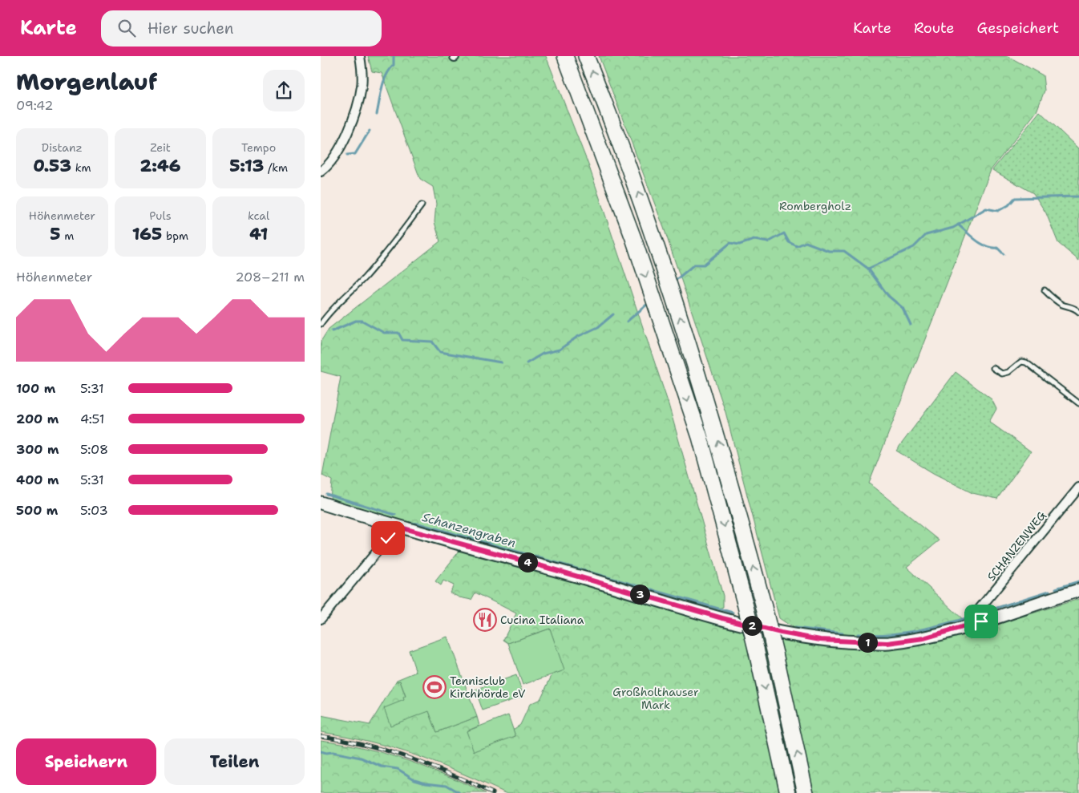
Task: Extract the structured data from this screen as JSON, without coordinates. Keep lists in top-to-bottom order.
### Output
{
  "streets": {
    "street": ["SCHANZENWEG"]
  },
  "water": ["Schanzengraben"],
  "parks": ["Rombergholz", "Großholthauser Mark"],
  "places": {
    "restaurant": ["Cucina Italiana"],
    "sports": ["Tennisclub Kirchhörde eV"]
  },
  "page": {
    "header": "Karte",
    "search": "Hier suchen",
    "nav": ["Karte", "Route", "Gespeichert"],
    "heading": ["Morgenlauf", "09:42"],
    "stats": [
      ["Distanz", "0.53 km"],
      ["Zeit", "2:46"],
      ["Tempo", "5:13 /km"],
      ["Höhenmeter", "5 m"],
      ["Puls", "165 bpm"],
      ["kcal", "41"]
    ],
    "chart": ["Höhenmeter", "208–211 m"],
    "list": [
      {
        "name": "100 m",
        "note": "5:31"
      },
      {
        "name": "200 m",
        "note": "4:51"
      },
      {
        "name": "300 m",
        "note": "5:08"
      },
      {
        "name": "400 m",
        "note": "5:31"
      },
      {
        "name": "500 m",
        "note": "5:03"
      }
    ],
    "pins": [
      "4",
      "3",
      "2",
      "1"
    ],
    "buttons": ["Speichern", "Teilen"]
  }
}
